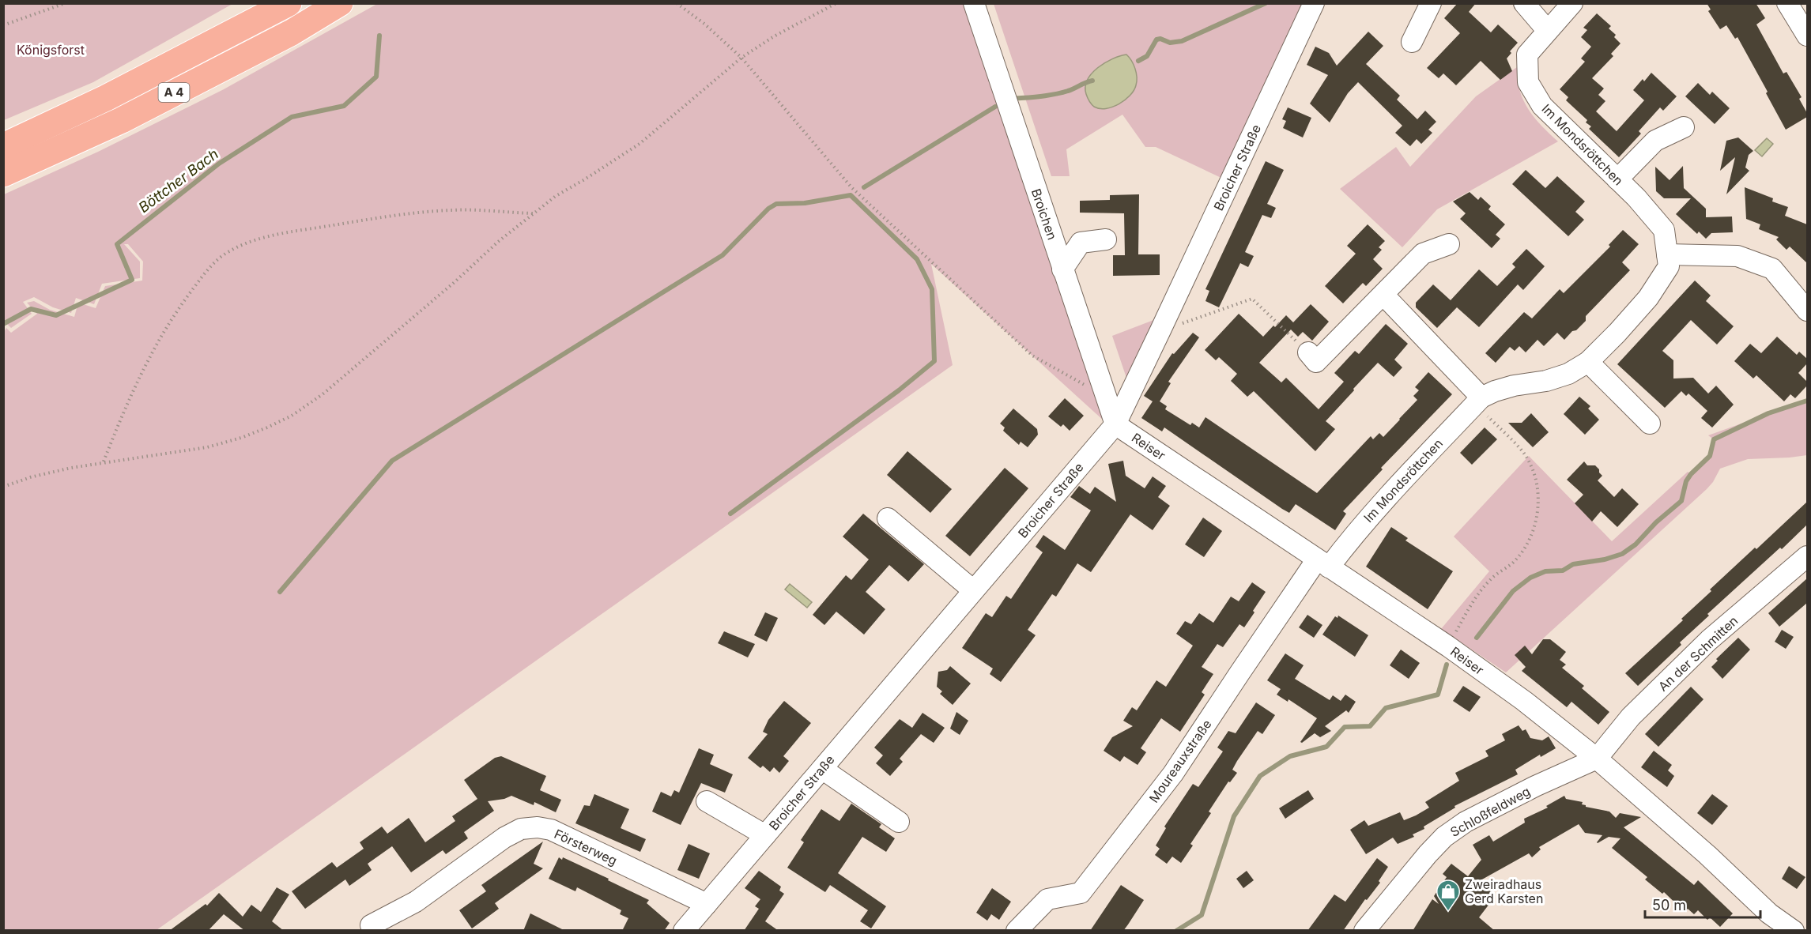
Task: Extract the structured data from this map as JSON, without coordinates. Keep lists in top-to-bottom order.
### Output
{
  "streets": {
    "highway": ["A 4"],
    "street": [
      "Im Mondsröttchen",
      "Broicher Straße",
      "Broichen",
      "Reiser",
      "An der Schmitten",
      "Moureauxstraße",
      "Schloßfeldweg",
      "Försterweg"
    ]
  },
  "crossings": [
    ["Im Mondsröttchen", "Reiser"],
    ["Im Mondsröttchen", "Moureauxstraße"],
    ["Broicher Straße", "Broichen"],
    ["Broicher Straße", "Reiser"],
    ["Broicher Straße", "Försterweg"],
    ["Broichen", "Reiser"],
    ["Reiser", "An der Schmitten"],
    ["Reiser", "Moureauxstraße"],
    ["Reiser", "Schloßfeldweg"],
    ["An der Schmitten", "Schloßfeldweg"]
  ],
  "water": ["Böttcher Bach"],
  "parks": ["Königsforst"],
  "places": {
    "shop": ["Zweiradhaus Gerd Karsten"]
  },
  "scale_bar": "50 m"
}
